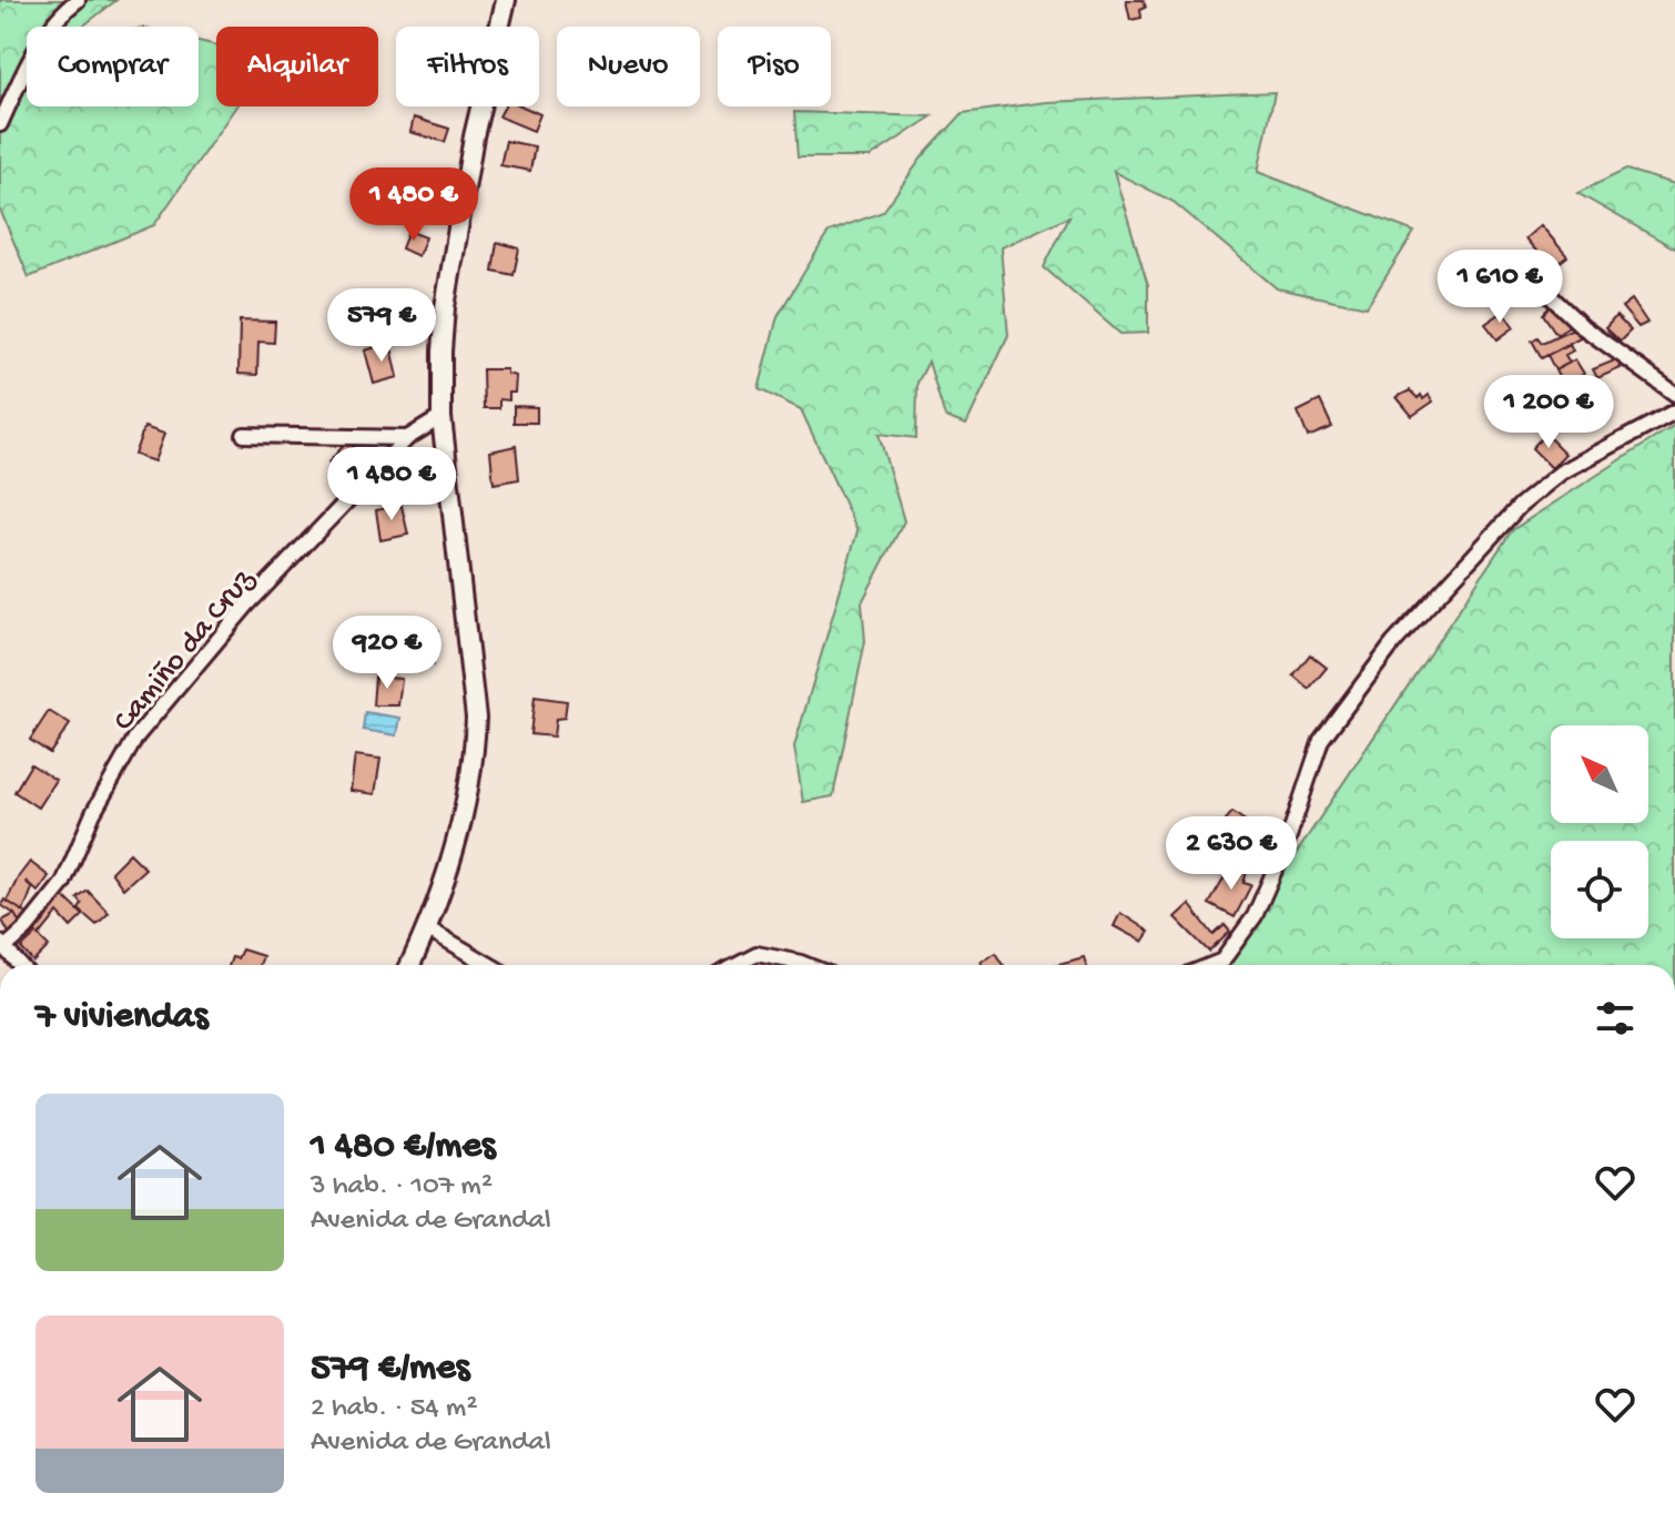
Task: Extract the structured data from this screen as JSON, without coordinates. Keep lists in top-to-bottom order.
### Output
{
  "streets": {
    "street": ["Camiño da Cruz"]
  },
  "north": "top left",
  "page": {
    "chip": [
      "Comprar",
      "Alquilar",
      "Filtros",
      "Nuevo",
      "Piso"
    ],
    "price": [
      "1 480 €",
      "1 610 €",
      "579 €",
      "1 200 €",
      "1 480 €",
      "920 €",
      "2 630 €"
    ],
    "heading": "7 viviendas",
    "list": [
      {
        "name": "1 480 €/mes",
        "note": "3 hab. · 107 m² · Avenida de Grandal"
      },
      {
        "name": "579 €/mes",
        "note": "2 hab. · 54 m² · Avenida de Grandal"
      }
    ]
  }
}
